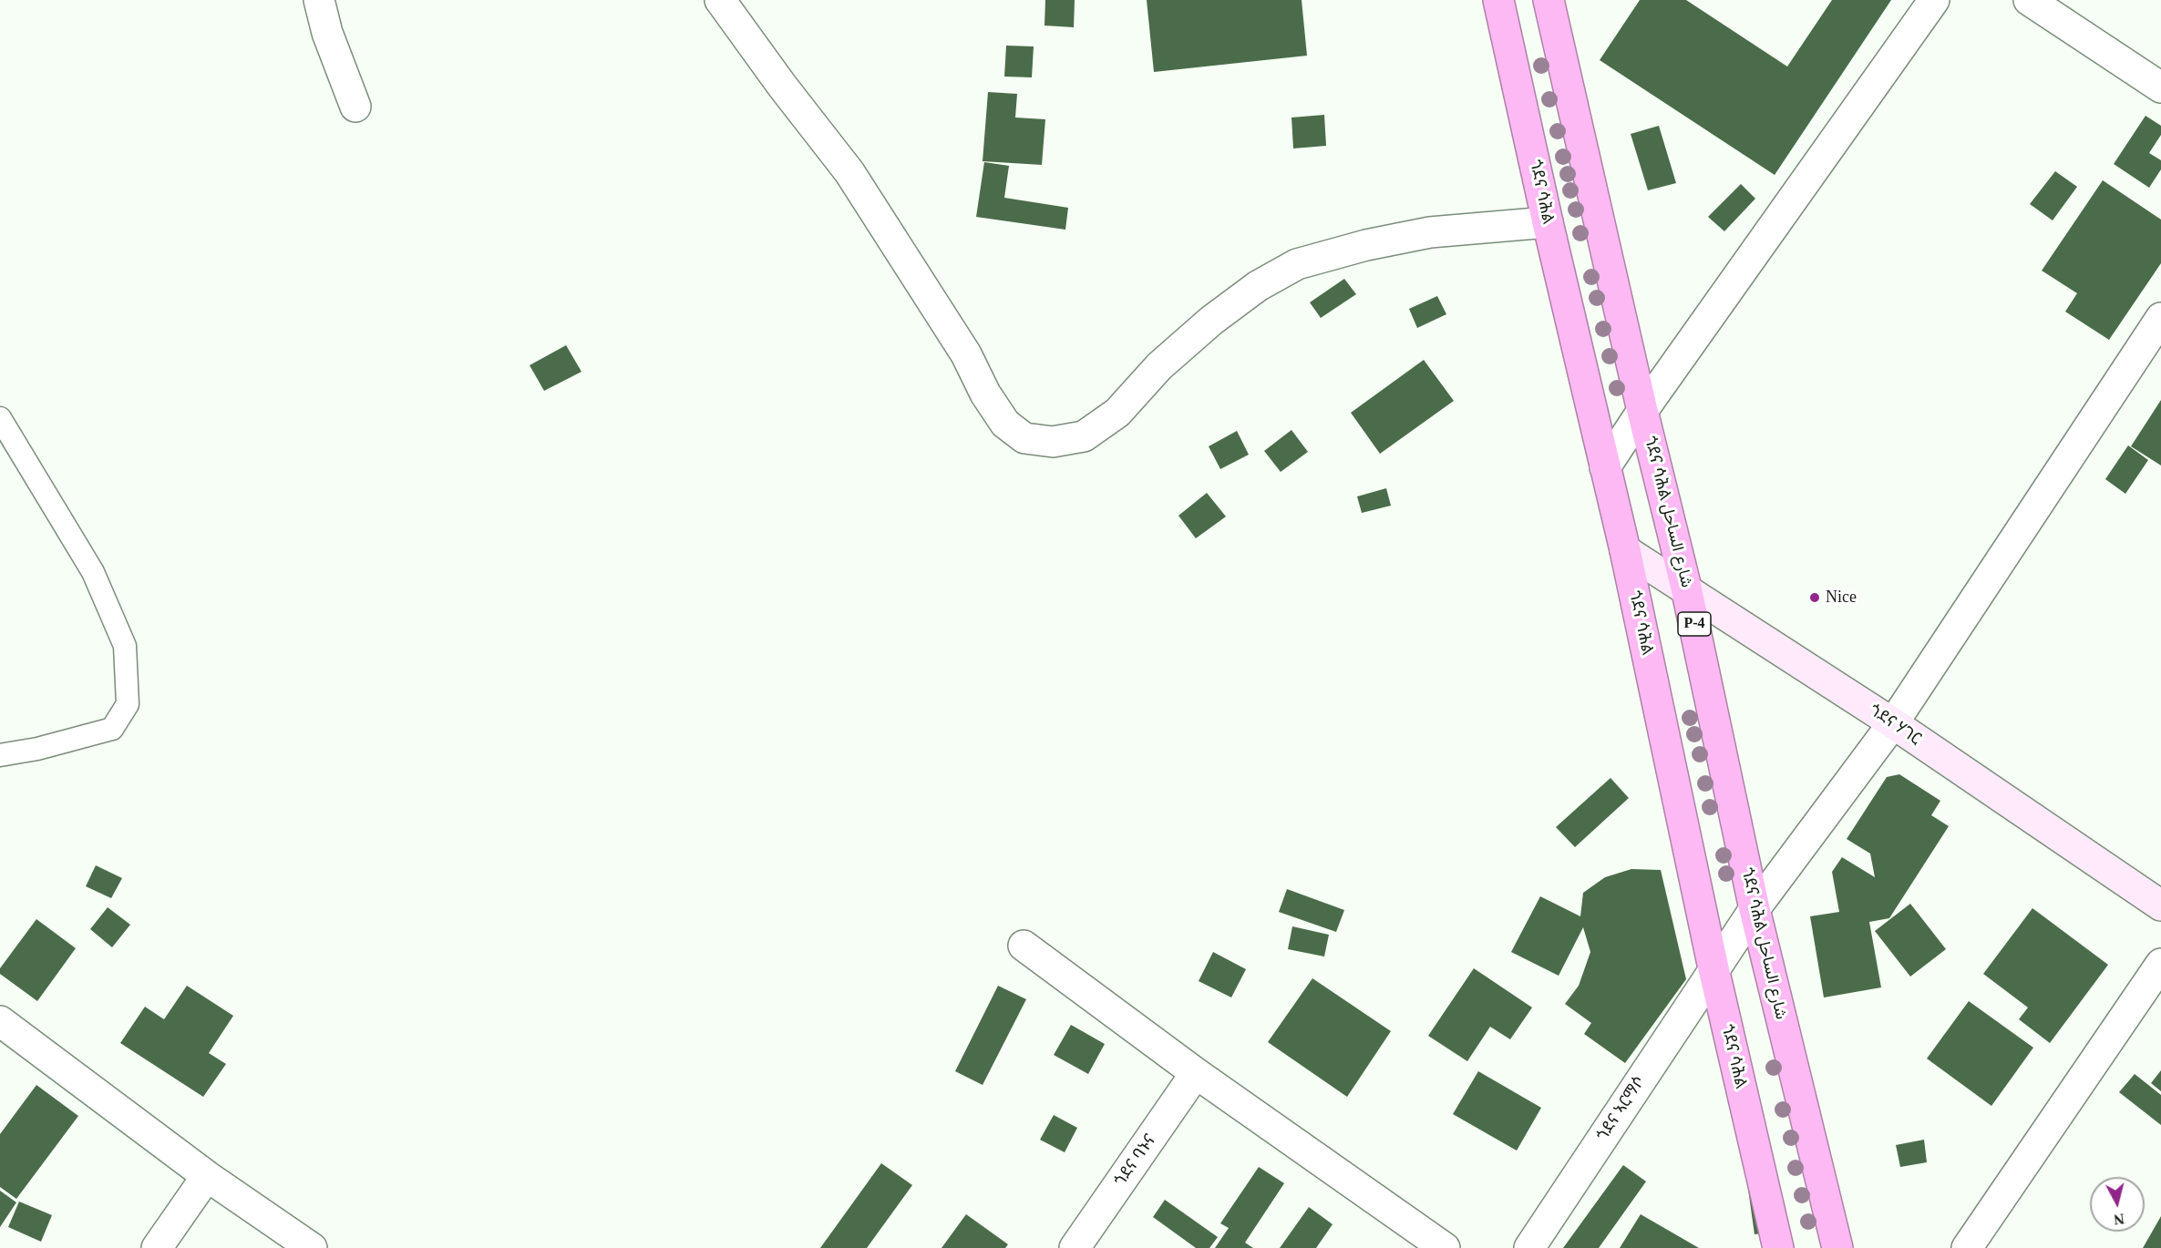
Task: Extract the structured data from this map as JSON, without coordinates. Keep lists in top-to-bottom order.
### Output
{
  "streets": {
    "highway": ["ጎደና ሳሕል", "ጎደና ሳሕል شارع الساحل", "P-4"],
    "street": ["ጎደና ሃገር", "ጎደና ኣርማሶ", "ጎደና ባኑና"]
  },
  "crossings": [
    ["ጎደና ሳሕል", "ጎደና ሃገር"],
    ["ጎደና ሳሕል", "ጎደና ኣርማሶ"],
    ["ጎደና ሳሕል شارع الساحل", "ጎደና ሃገር"],
    ["ጎደና ሳሕል شارع الساحل", "ጎደና ኣርማሶ"],
    ["ጎደና ሃገር", "ጎደና ኣርማሶ"]
  ],
  "places": ["Nice"],
  "north": "bottom"
}
